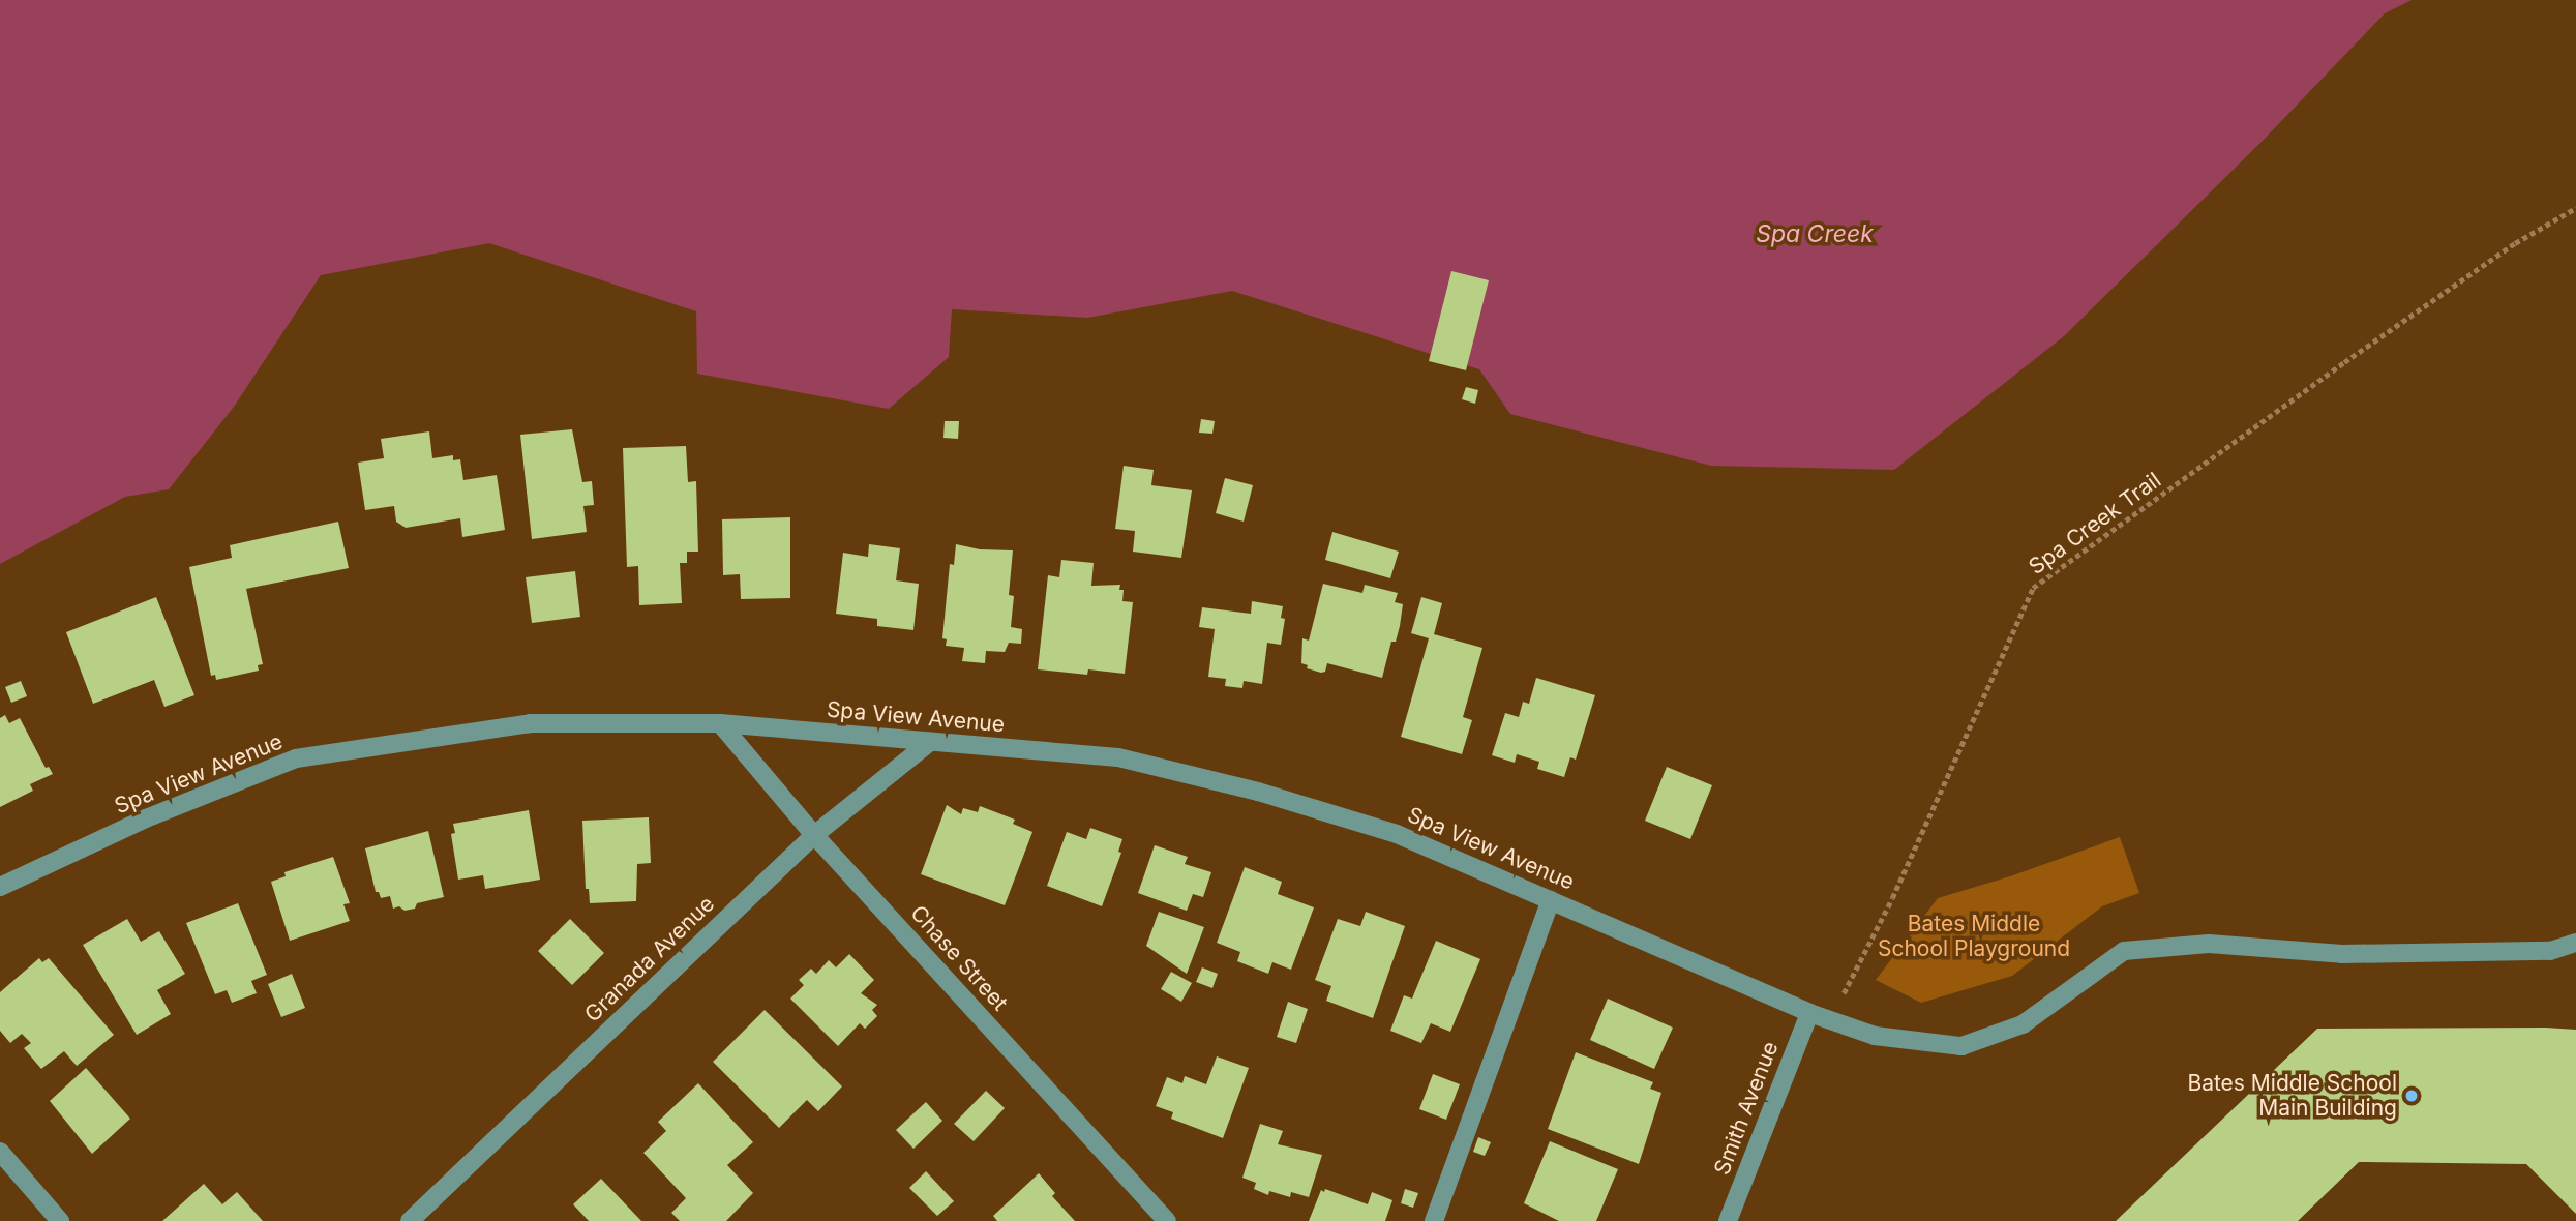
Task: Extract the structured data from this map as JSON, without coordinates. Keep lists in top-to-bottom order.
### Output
{
  "streets": {
    "street": [
      "Spa View Avenue",
      "Chase Street",
      "Granada Avenue",
      "Smith Avenue"
    ],
    "path": ["Spa Creek Trail"]
  },
  "crossings": [
    ["Spa Creek Trail", "Spa View Avenue"],
    ["Spa Creek Trail", "Smith Avenue"],
    ["Spa View Avenue", "Chase Street"],
    ["Spa View Avenue", "Granada Avenue"],
    ["Spa View Avenue", "Smith Avenue"],
    ["Chase Street", "Granada Avenue"]
  ],
  "water": ["Spa Creek"],
  "parks": ["Bates Middle School Playground"],
  "places": ["Bates Middle School Main Building"]
}
